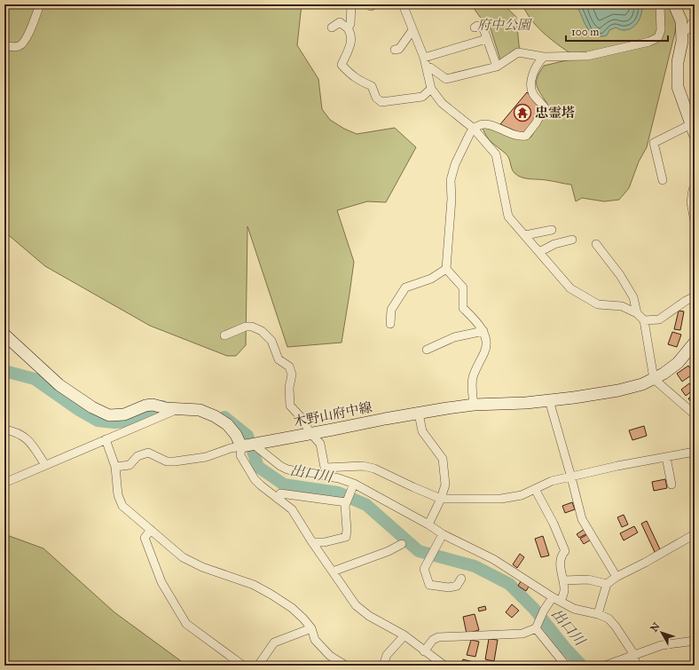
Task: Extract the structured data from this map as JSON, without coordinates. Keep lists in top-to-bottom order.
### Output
{
  "streets": {
    "main road": ["木野山府中線"]
  },
  "water": ["出口川"],
  "parks": ["府中公園"],
  "places": {
    "temple": ["忠霊塔"]
  },
  "scale_bar": "100 m",
  "north": "top left"
}
